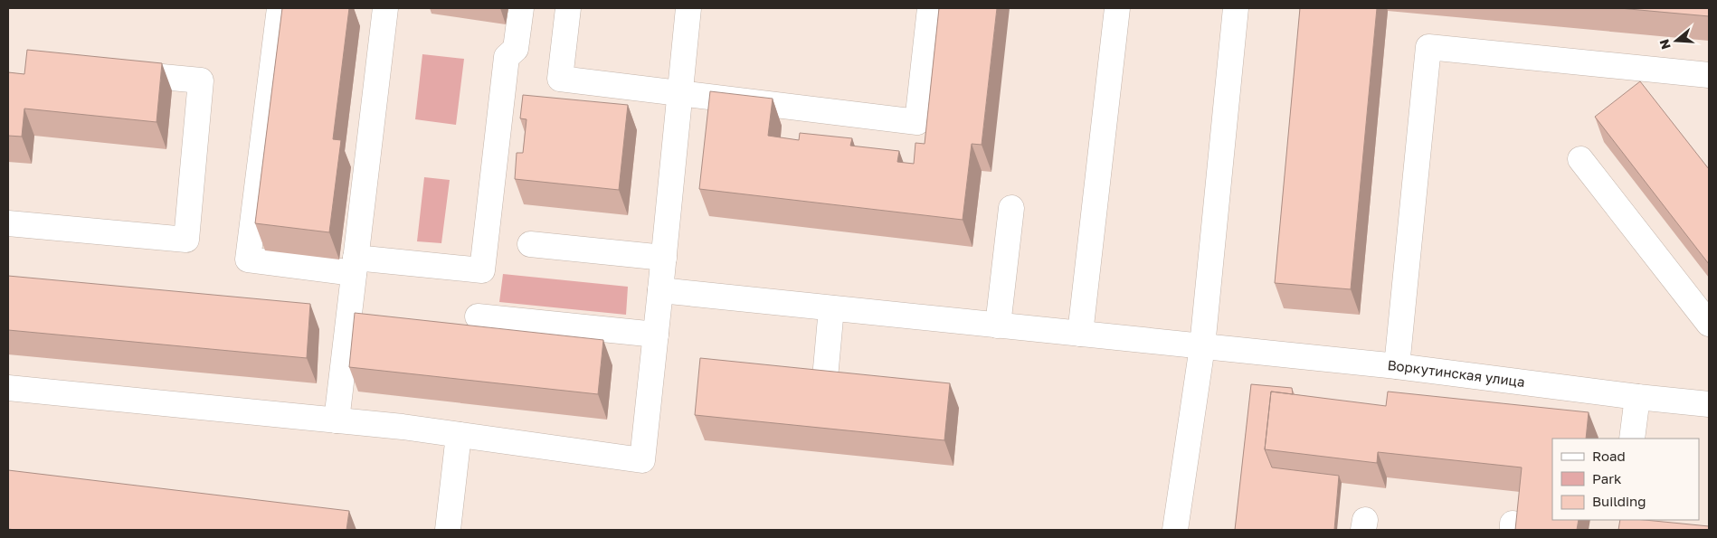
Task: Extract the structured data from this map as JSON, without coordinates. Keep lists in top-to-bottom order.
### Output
{
  "streets": {
    "street": ["Воркутинская улица"]
  },
  "legend": ["Road", "Park", "Building"],
  "north": "left"
}
